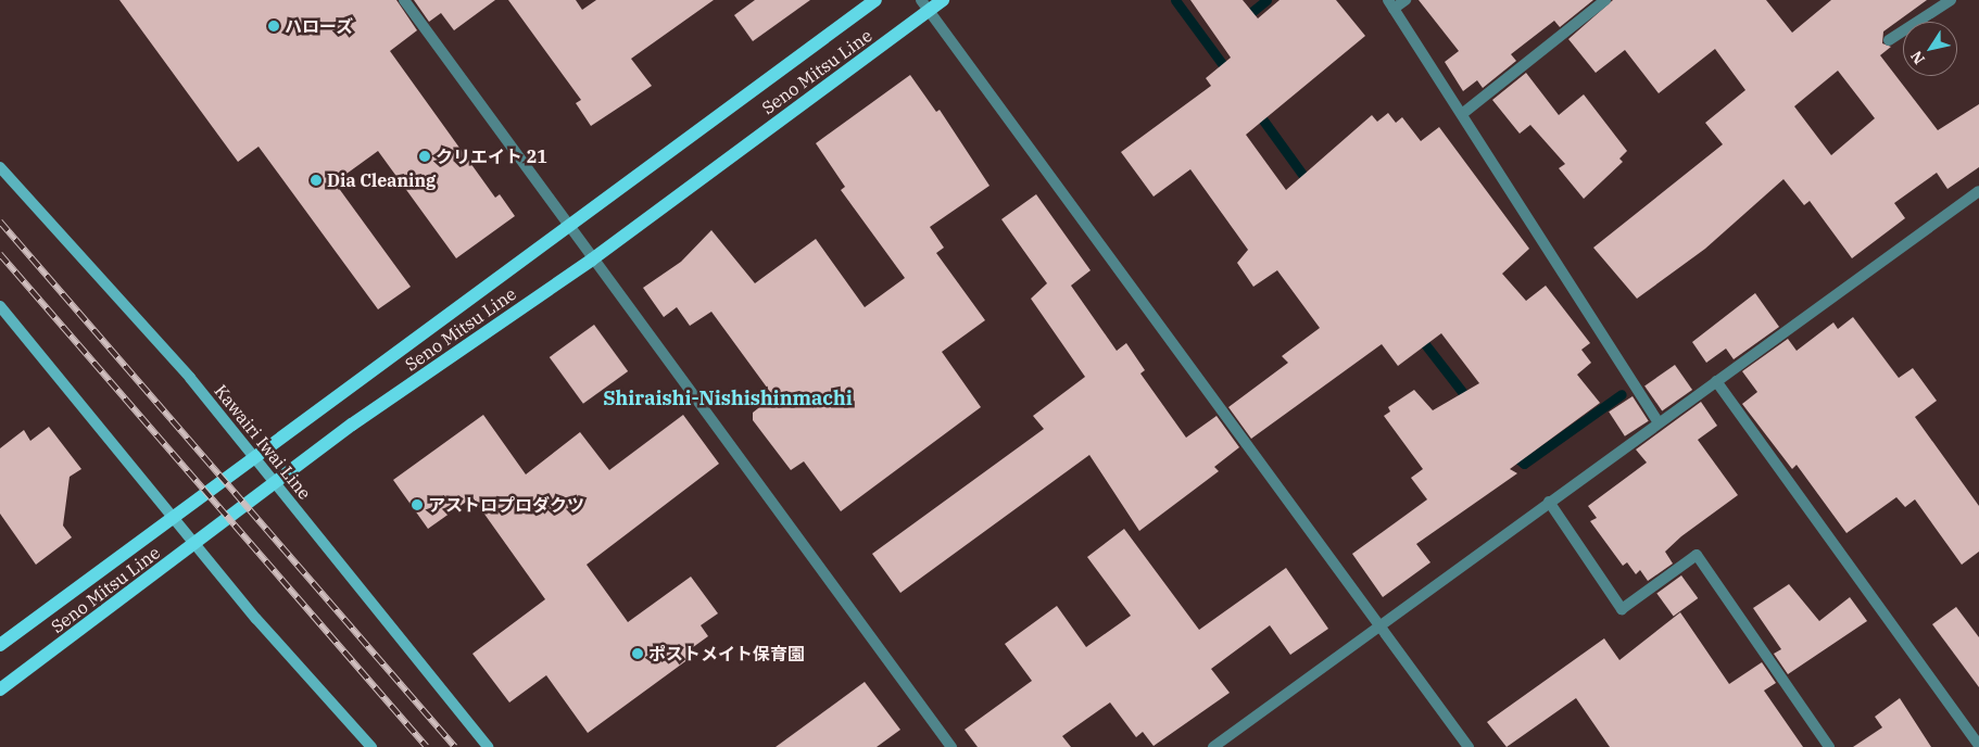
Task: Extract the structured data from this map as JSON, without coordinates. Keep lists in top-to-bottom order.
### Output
{
  "streets": {
    "main road": ["Seno Mitsu Line", "Kawairi Iwai Line"]
  },
  "crossings": [
    ["Seno Mitsu Line", "Kawairi Iwai Line"]
  ],
  "districts": ["Shiraishi-Nishishinmachi"],
  "places": [
    "ハローズ",
    "クリエイト 21",
    "Dia Cleaning",
    "アストロプロダクツ",
    "ポストメイト保育園"
  ],
  "north": "bottom left"
}
